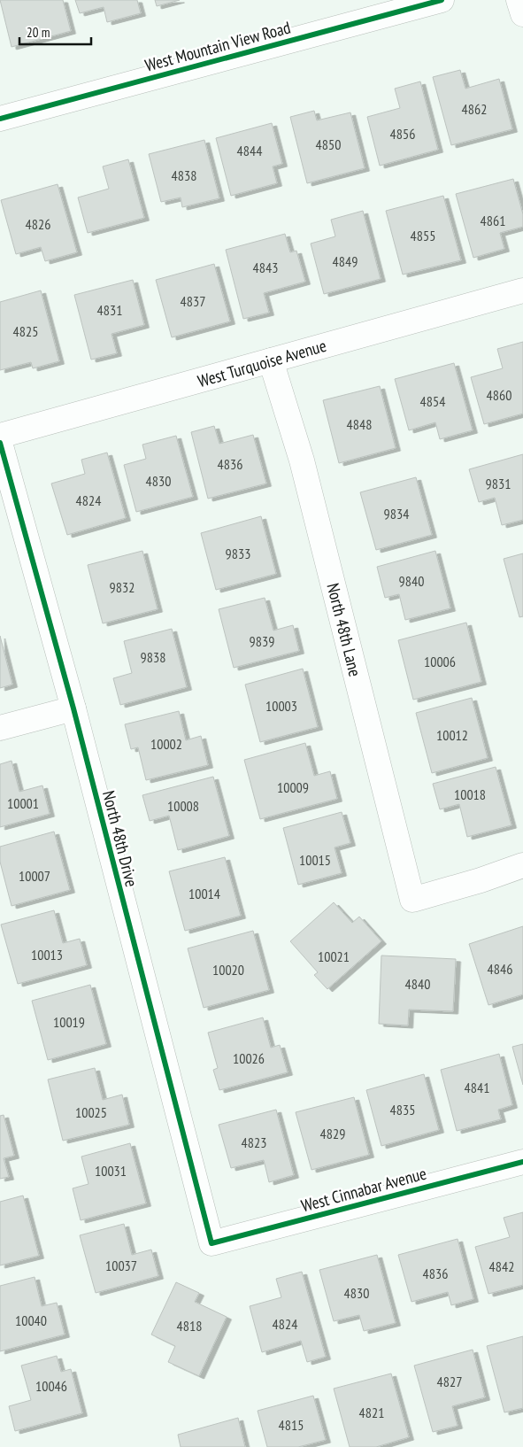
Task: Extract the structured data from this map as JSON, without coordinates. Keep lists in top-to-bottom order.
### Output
{
  "streets": {
    "street": [
      "West Mountain View Road",
      "West Turquoise Avenue",
      "North 48th Lane",
      "North 48th Drive",
      "West Cinnabar Avenue"
    ]
  },
  "crossings": [
    ["West Turquoise Avenue", "North 48th Lane"],
    ["North 48th Drive", "West Cinnabar Avenue"]
  ],
  "house_numbers": [
    "4862",
    "4856",
    "4850",
    "4844",
    "4838",
    "4861",
    "4826",
    "4855",
    "4849",
    "4843",
    "4837",
    "4831",
    "4825",
    "4860",
    "4854",
    "4848",
    "4836",
    "4830",
    "9831",
    "4824",
    "9834",
    "9833",
    "9840",
    "9832",
    "9839",
    "9838",
    "10006",
    "10003",
    "10012",
    "10002",
    "10009",
    "10018",
    "10001",
    "10008",
    "10015",
    "10007",
    "10014",
    "10013",
    "10021",
    "4846",
    "10020",
    "4840",
    "10019",
    "10026",
    "4841",
    "4835",
    "10025",
    "4829",
    "4823",
    "10031",
    "10037",
    "4842",
    "4836",
    "4830",
    "10040",
    "4824",
    "4818",
    "4827",
    "10046",
    "4821",
    "4815"
  ],
  "scale_bar": "20 m"
}
